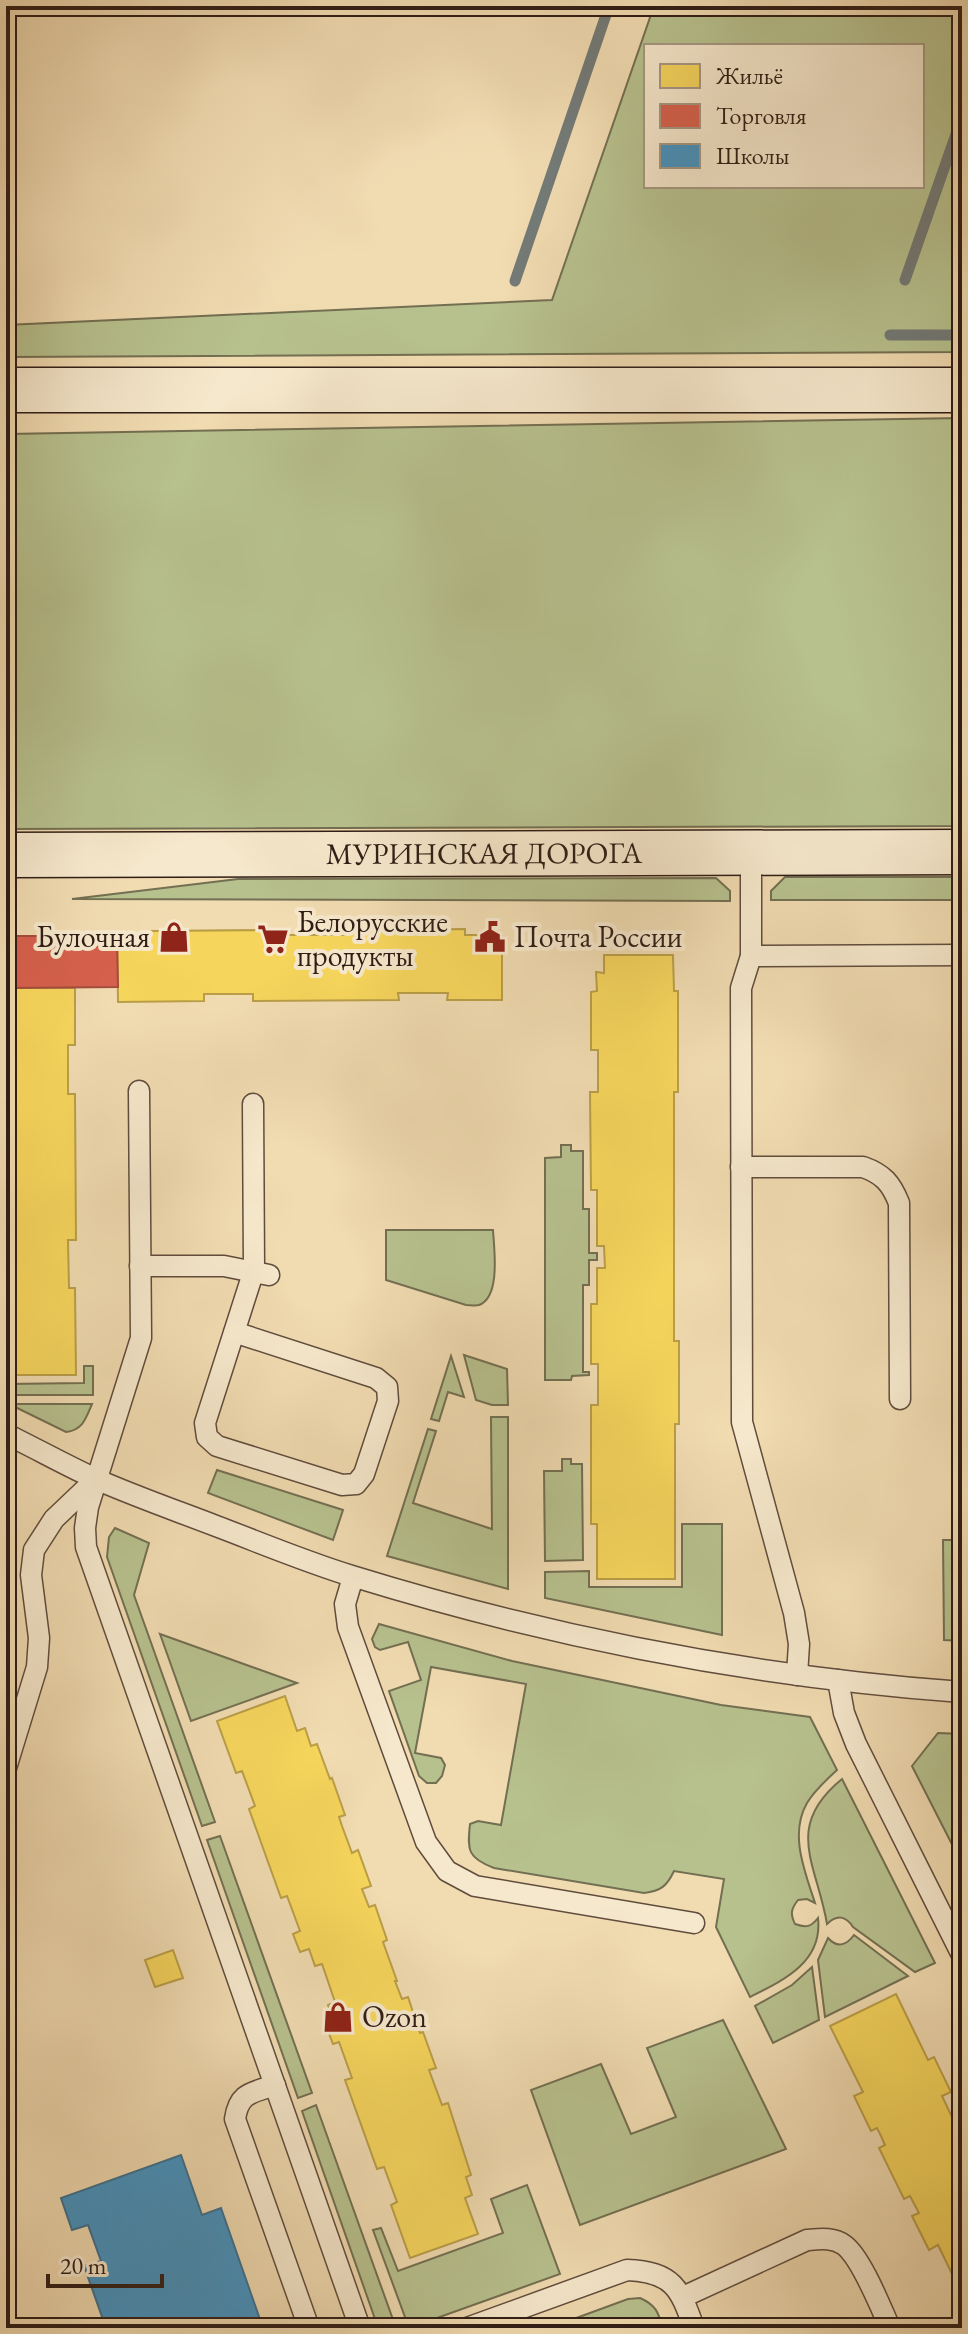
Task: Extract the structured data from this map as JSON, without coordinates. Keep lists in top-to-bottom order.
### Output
{
  "streets": {
    "street": ["МУРИНСКАЯ ДОРОГА"]
  },
  "places": {
    "shop": ["Булочная", "Ozon"],
    "public building": ["Почта России"],
    "supermarket": ["Белорусские продукты"]
  },
  "legend": ["Жильё", "Торговля", "Школы"],
  "scale_bar": "20 m"
}
